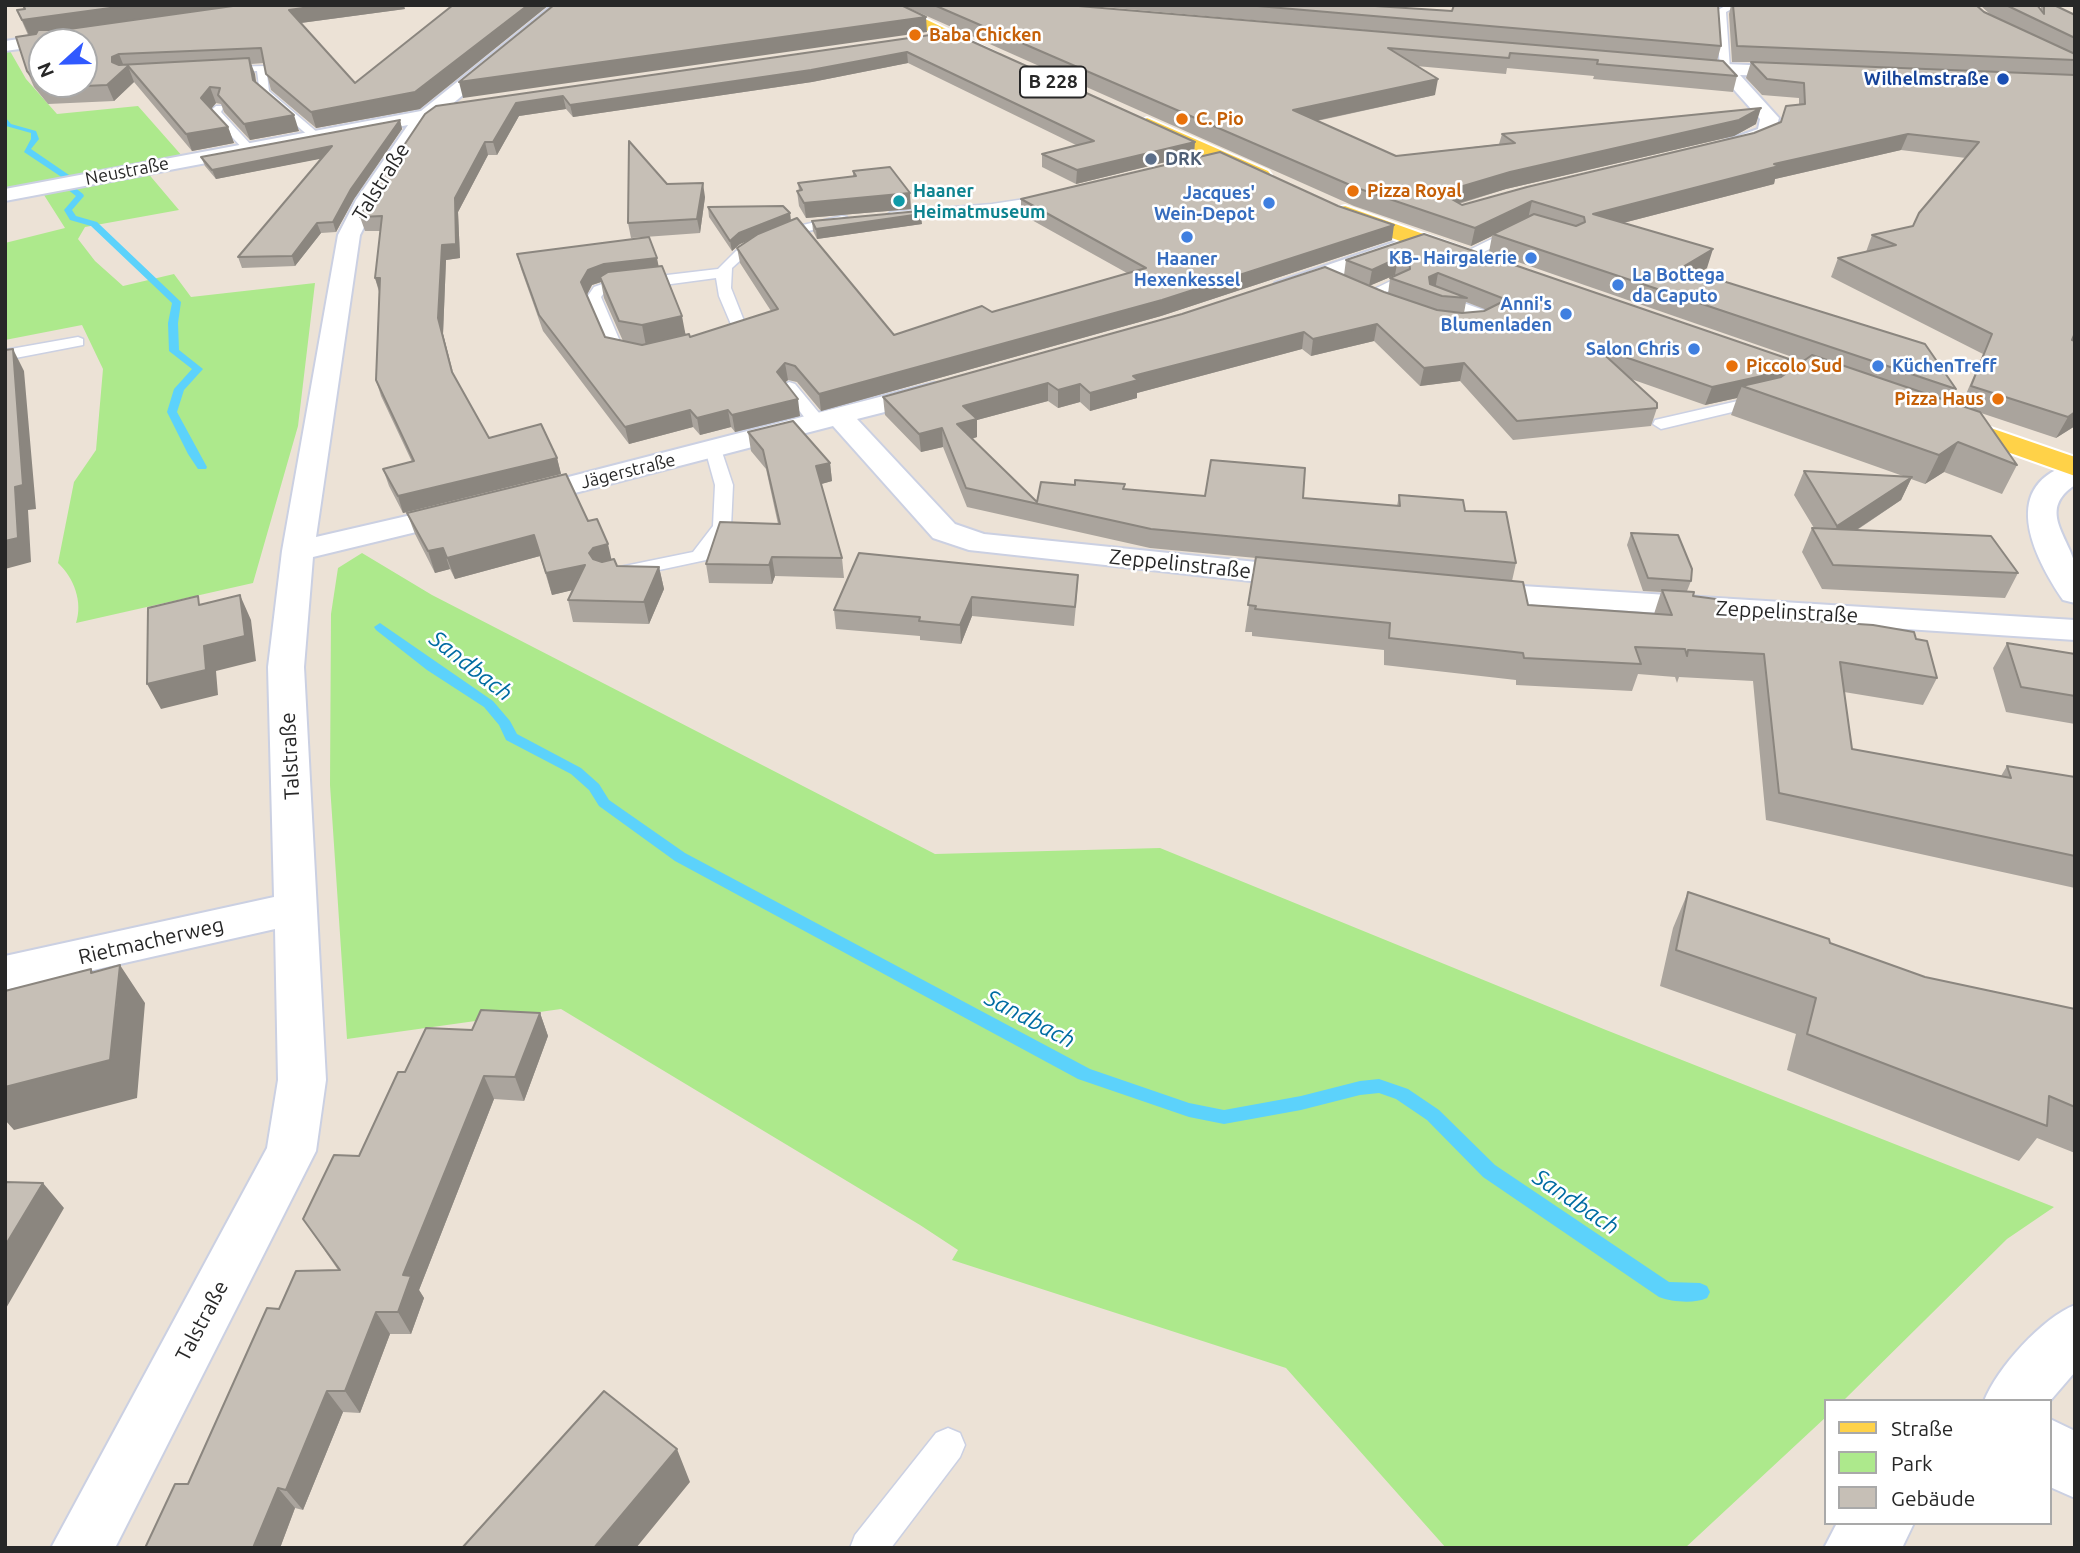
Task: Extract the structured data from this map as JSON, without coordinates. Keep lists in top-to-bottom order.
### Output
{
  "streets": {
    "main road": ["B 228"],
    "street": [
      "Neustraße",
      "Talstraße",
      "Jägerstraße",
      "Zeppelinstraße",
      "Rietmacherweg"
    ]
  },
  "crossings": [
    ["Neustraße", "Talstraße"],
    ["Talstraße", "Jägerstraße"],
    ["Talstraße", "Rietmacherweg"],
    ["Jägerstraße", "Zeppelinstraße"]
  ],
  "water": ["Sandbach"],
  "places": [
    "Baba Chicken",
    "Wilhelmstraße",
    "C. Pio",
    "DRK",
    "Pizza Royal",
    "Haaner Heimatmuseum",
    "Jacques' Wein-Depot",
    "Haaner Hexenkessel",
    "KB- Hairgalerie",
    "La Bottega da Caputo",
    "Anni's Blumenladen",
    "Salon Chris",
    "Piccolo Sud",
    "KüchenTreff",
    "Pizza Haus"
  ],
  "legend": ["Straße", "Park", "Gebäude"],
  "north": "left"
}
